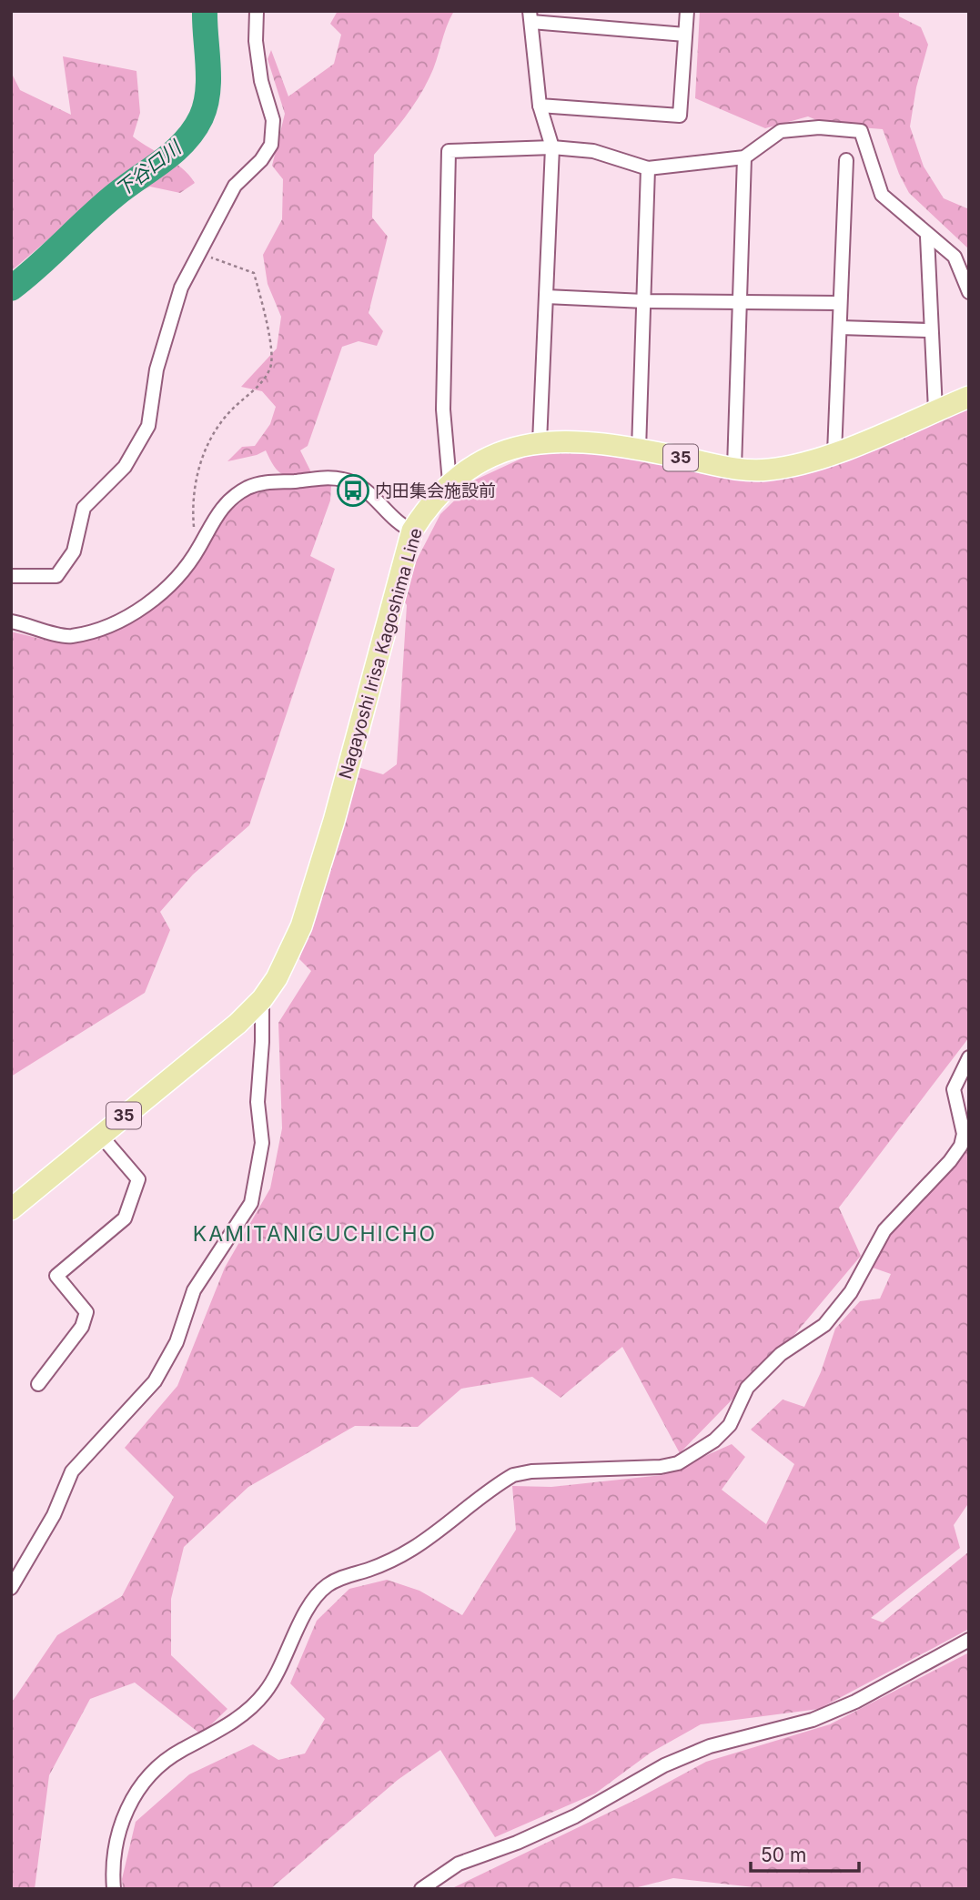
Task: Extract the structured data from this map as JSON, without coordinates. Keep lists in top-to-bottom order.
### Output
{
  "streets": {
    "main road": ["35", "Nagayoshi Irisa Kagoshima Line"]
  },
  "districts": ["KAMITANIGUCHICHO"],
  "water": ["下谷口川"],
  "places": {
    "bus stop": ["内田集会施設前"]
  },
  "scale_bar": "50 m"
}
